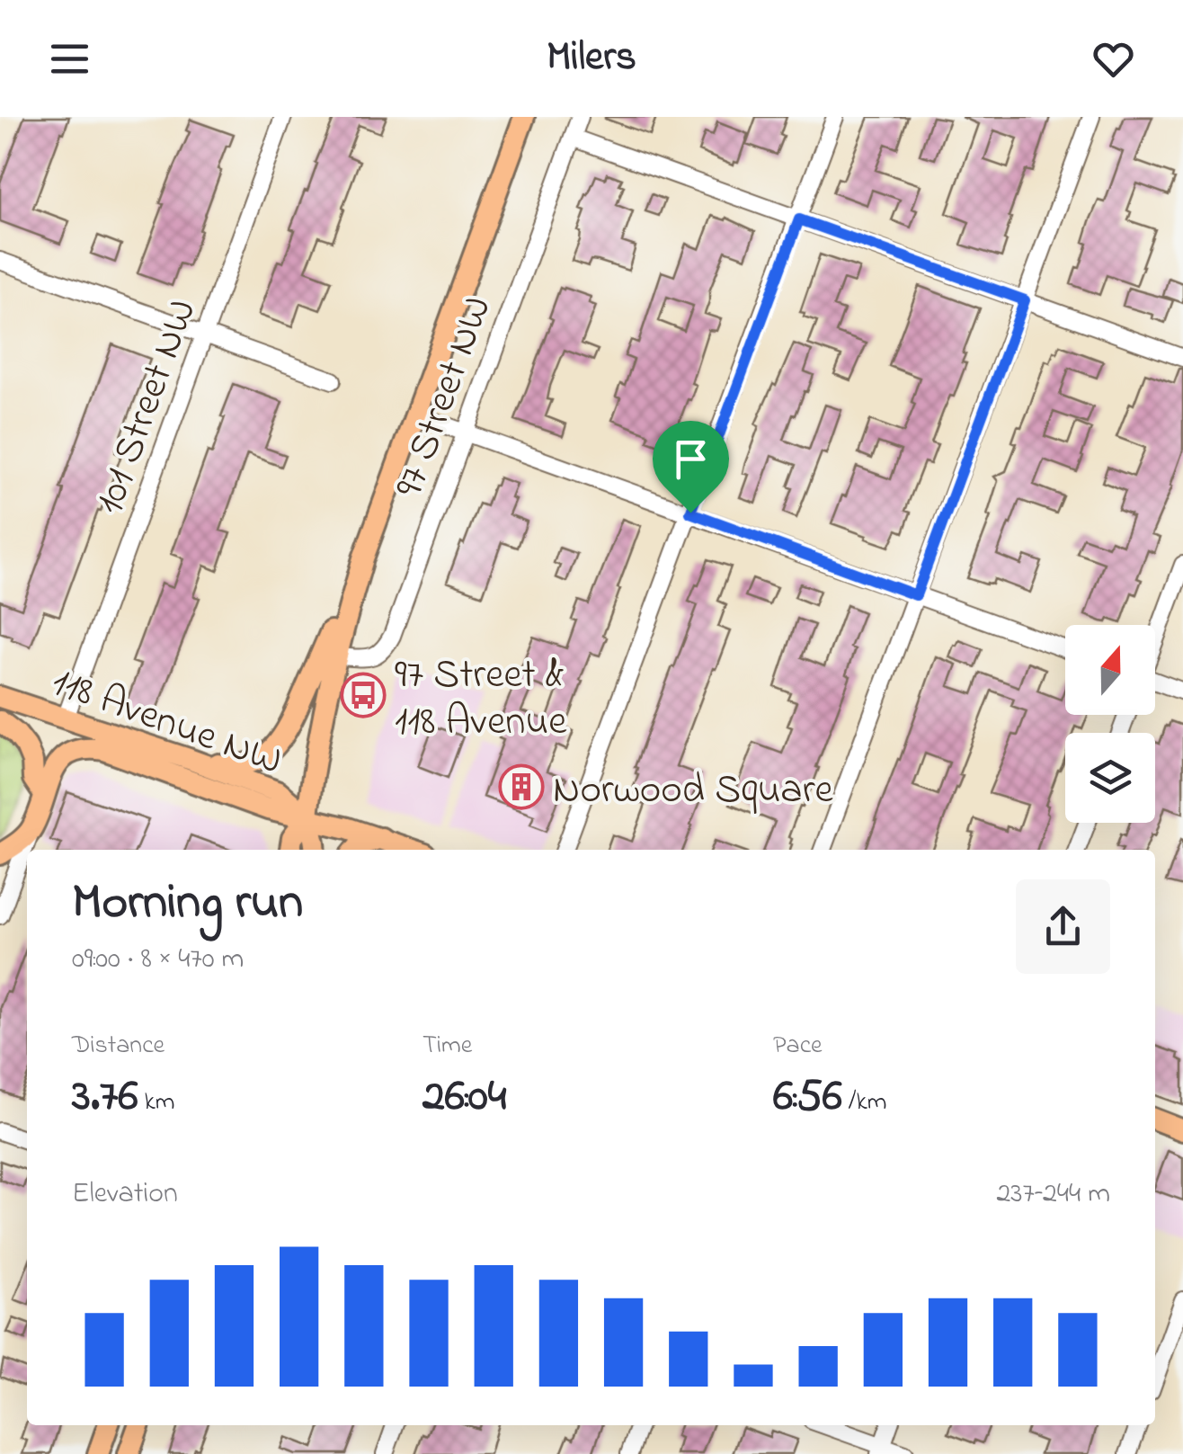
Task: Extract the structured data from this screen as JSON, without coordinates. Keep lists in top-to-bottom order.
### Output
{
  "streets": {
    "main road": ["97 Street NW", "118 Avenue NW"],
    "street": ["101 Street NW"]
  },
  "crossings": [
    ["97 Street NW", "118 Avenue NW"],
    ["101 Street NW", "118 Avenue NW"]
  ],
  "places": {
    "bus stop": ["97 Street & 118 Avenue"],
    "building": ["Norwood Square"]
  },
  "north": "top",
  "page": {
    "header": "Milers",
    "heading": ["Morning run", "09:00 · 8 × 470 m"],
    "stats": [
      ["Distance", "3.76 km"],
      ["Time", "26:04"],
      ["Pace", "6:56 /km"]
    ],
    "chart": ["Elevation", "237–244 m"]
  }
}
